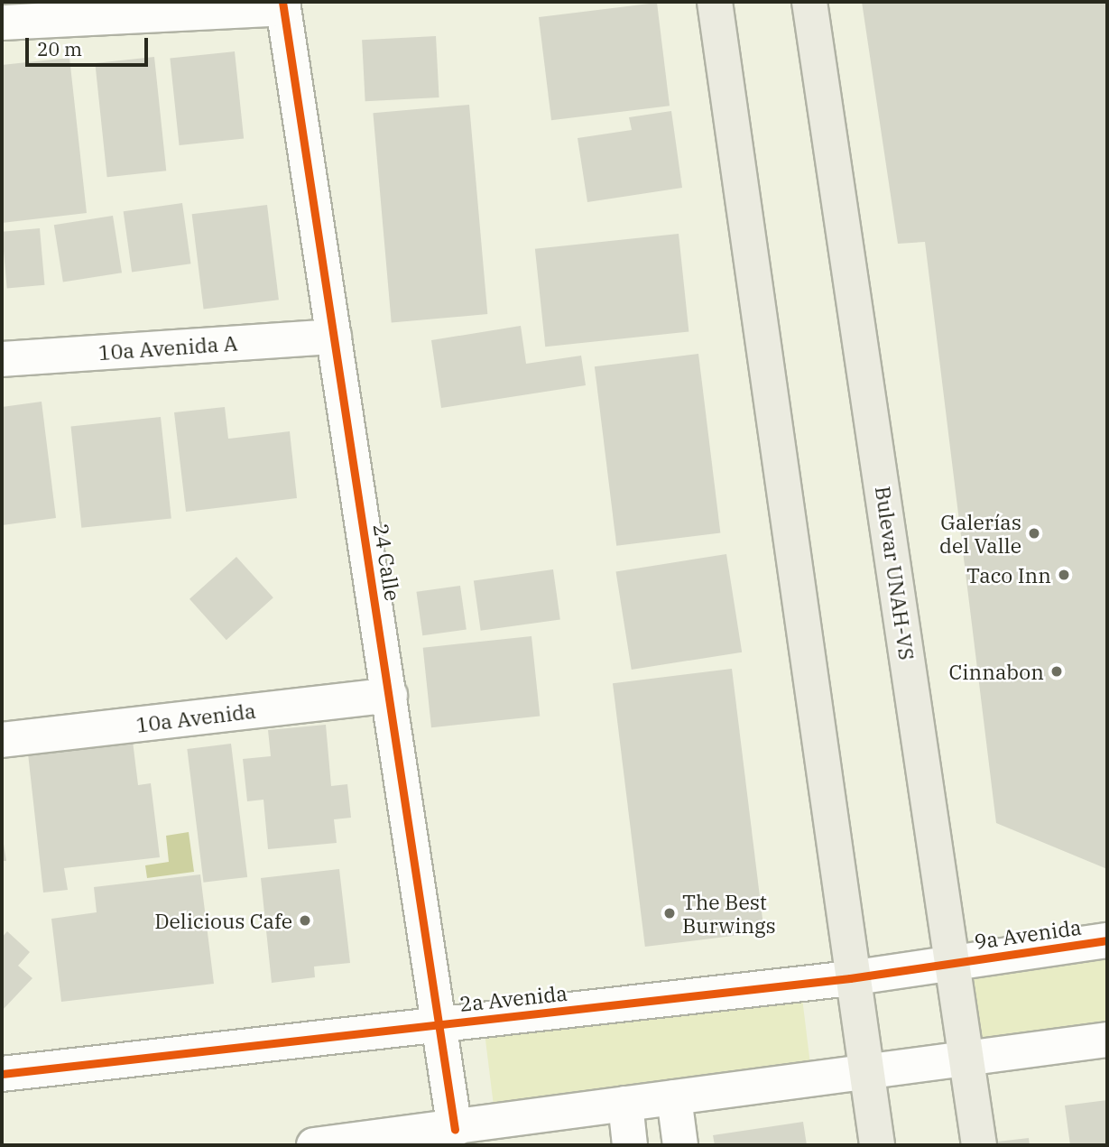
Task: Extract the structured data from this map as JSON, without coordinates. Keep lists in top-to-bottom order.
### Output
{
  "streets": {
    "main road": ["Bulevar UNAH-VS"],
    "street": [
      "10a Avenida A",
      "24 Calle",
      "10a Avenida",
      "9a Avenida",
      "2a Avenida"
    ]
  },
  "crossings": [
    ["10a Avenida A", "24 Calle"],
    ["24 Calle", "10a Avenida"],
    ["24 Calle", "2a Avenida"],
    ["Bulevar UNAH-VS", "9a Avenida"],
    ["Bulevar UNAH-VS", "2a Avenida"],
    ["9a Avenida", "2a Avenida"]
  ],
  "places": [
    "Galerías del Valle",
    "Taco Inn",
    "Cinnabon",
    "The Best Burwings",
    "Delicious Cafe"
  ],
  "scale_bar": "20 m"
}
